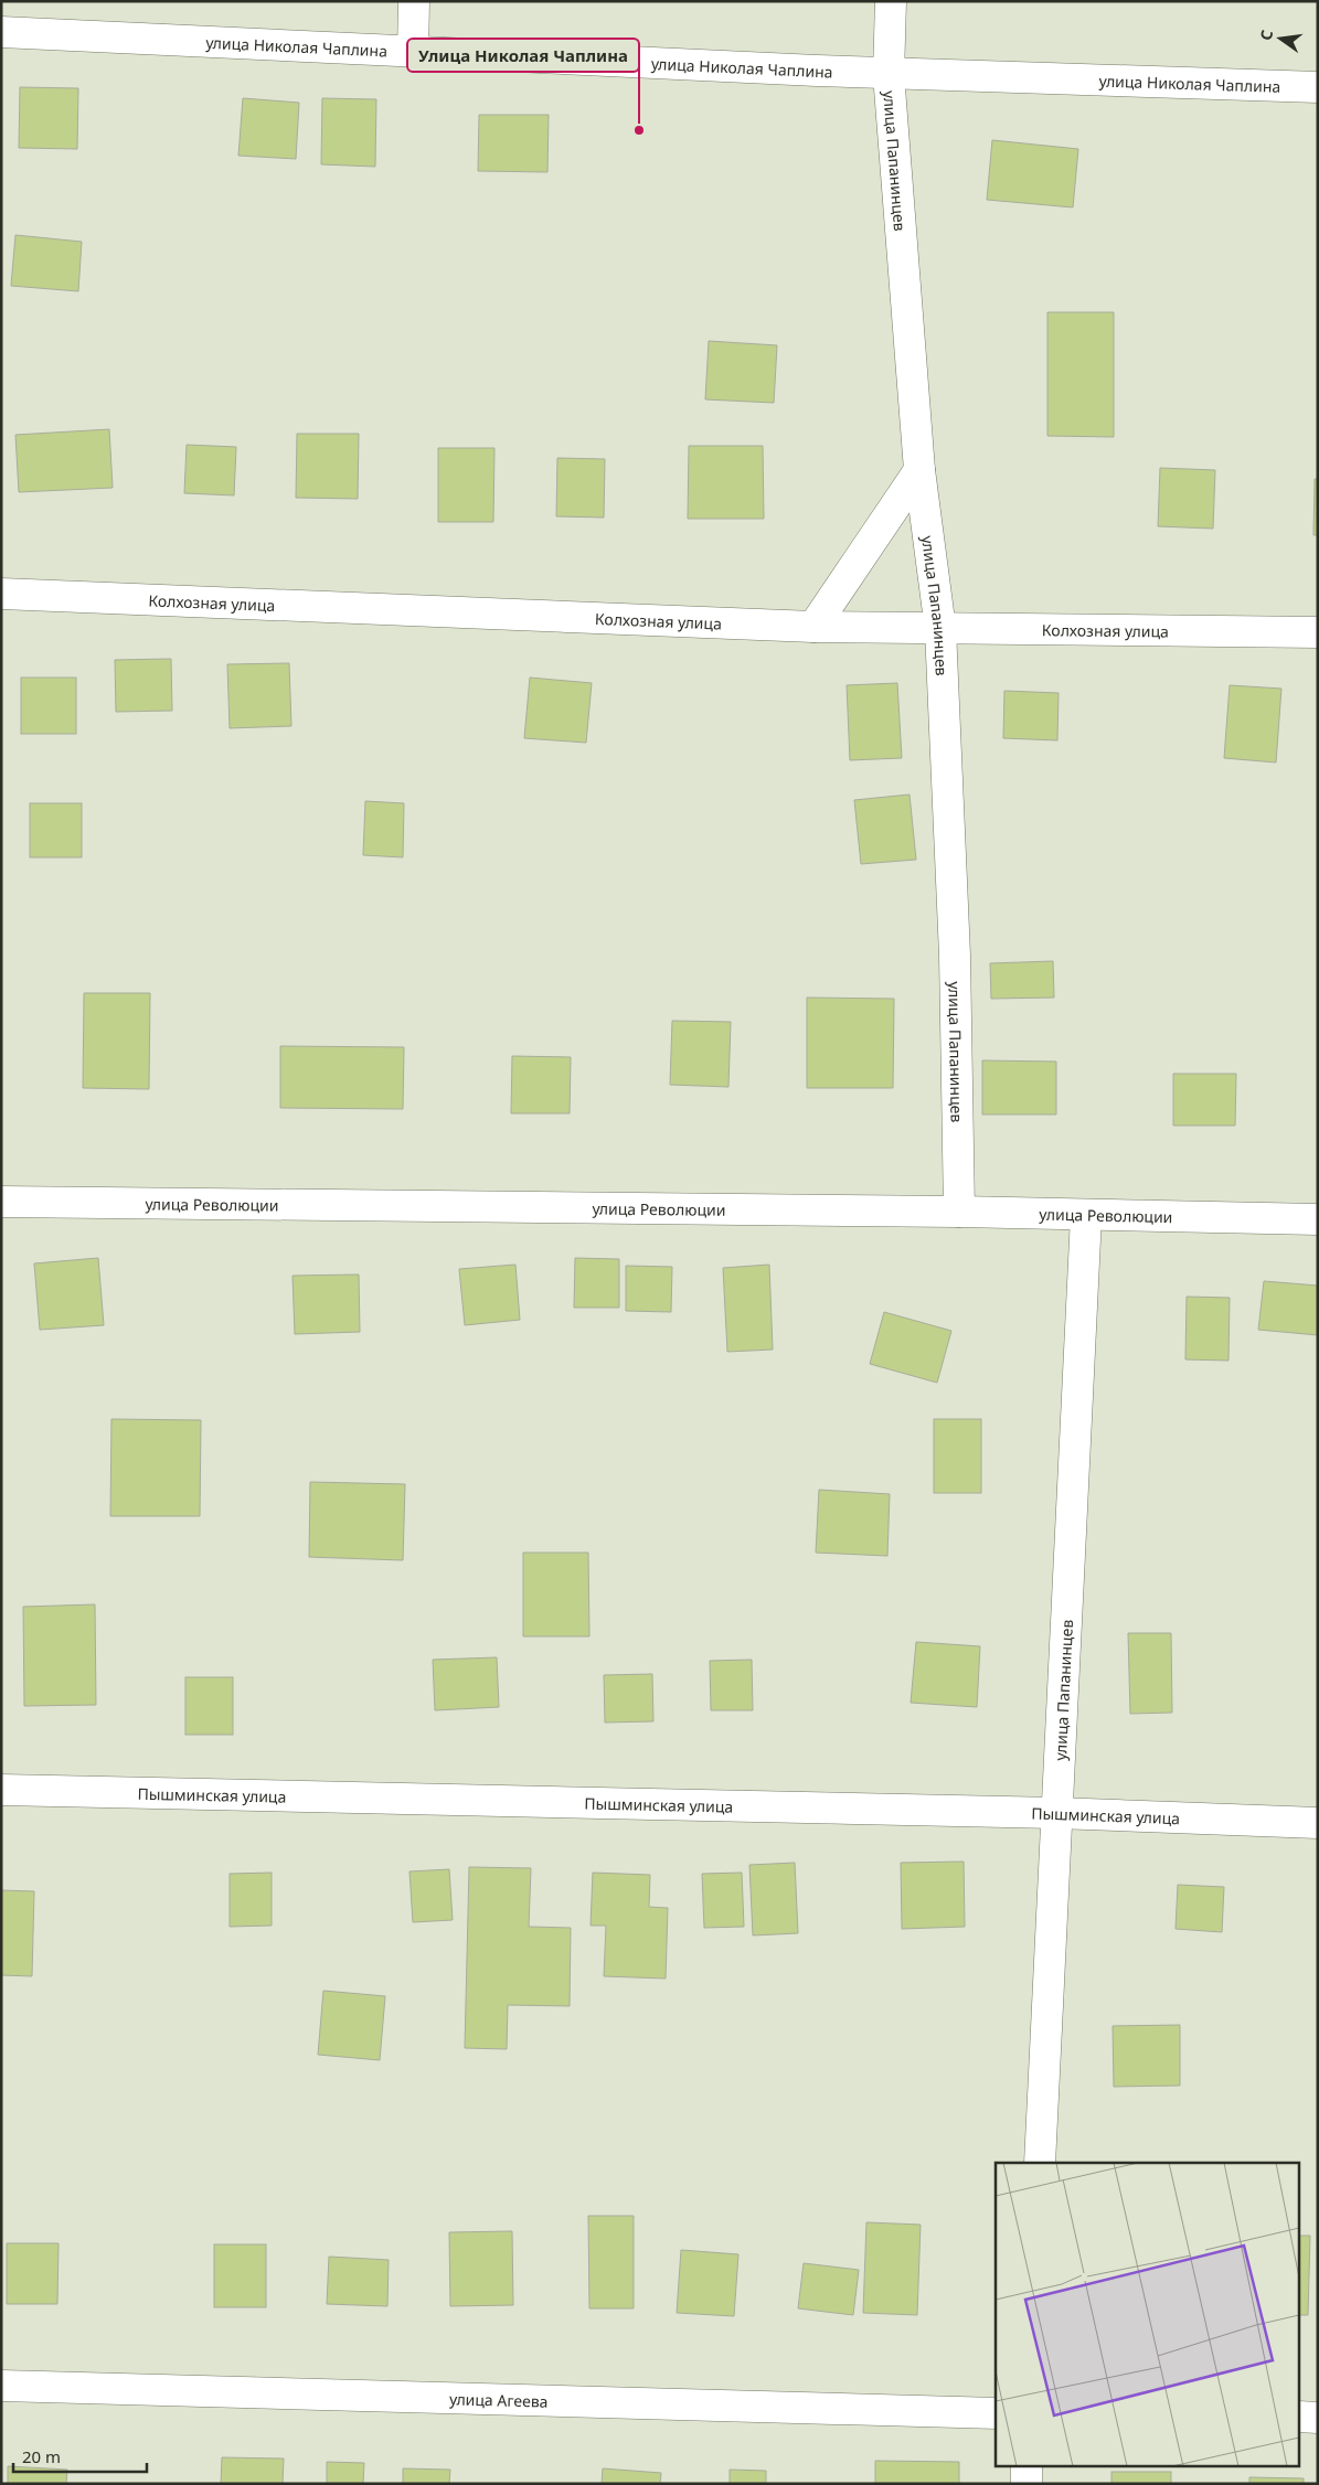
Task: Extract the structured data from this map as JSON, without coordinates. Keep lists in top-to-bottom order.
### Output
{
  "streets": {
    "street": [
      "улица Николая Чаплина",
      "улица Папанинцев",
      "Колхозная улица",
      "улица Революции",
      "Пышминская улица",
      "улица Агеева"
    ]
  },
  "crossings": [
    ["улица Николая Чаплина", "улица Папанинцев"],
    ["улица Папанинцев", "Колхозная улица"],
    ["улица Папанинцев", "улица Революции"],
    ["улица Папанинцев", "Пышминская улица"]
  ],
  "places": ["Улица Николая Чаплина"],
  "scale_bar": "20 m",
  "north": "left"
}
